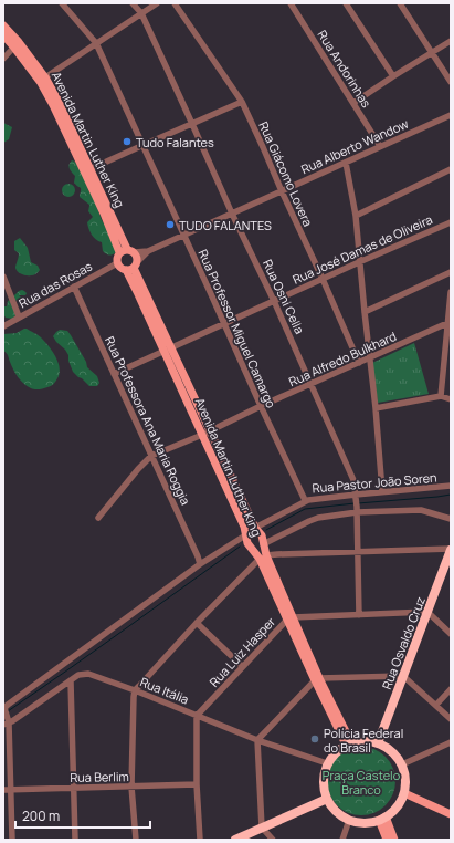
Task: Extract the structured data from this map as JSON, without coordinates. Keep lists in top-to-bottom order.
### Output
{
  "streets": {
    "highway": ["Rua Osvaldo Cruz"],
    "main road": ["Avenida Martin Luther King"],
    "street": [
      "Rua Andorinhas",
      "Rua Alberto Wandow",
      "Rua Giácomo Lovera",
      "Rua José Damas de Oliveira",
      "Rua das Rosas",
      "Rua Osni Cella",
      "Rua Professor Miguel Camargo",
      "Rua Alfredo Bulkhard",
      "Rua Professora Ana Maria Roggia",
      "Rua Pastor João Soren",
      "Rua Luiz Hasper",
      "Rua Itália",
      "Rua Berlim"
    ]
  },
  "crossings": [
    ["Rua Andorinhas", "Rua Alberto Wandow"],
    ["Avenida Martin Luther King", "Rua Alberto Wandow"],
    ["Avenida Martin Luther King", "Rua José Damas de Oliveira"],
    ["Avenida Martin Luther King", "Rua das Rosas"],
    ["Avenida Martin Luther King", "Rua Alfredo Bulkhard"],
    ["Avenida Martin Luther King", "Rua Pastor João Soren"],
    ["Avenida Martin Luther King", "Rua Osvaldo Cruz"],
    ["Avenida Martin Luther King", "Rua Luiz Hasper"],
    ["Avenida Martin Luther King", "Rua Itália"],
    ["Rua Alberto Wandow", "Rua Giácomo Lovera"],
    ["Rua Alberto Wandow", "Rua das Rosas"],
    ["Rua Alberto Wandow", "Rua Osni Cella"],
    ["Rua Alberto Wandow", "Rua Professor Miguel Camargo"],
    ["Rua Giácomo Lovera", "Rua José Damas de Oliveira"],
    ["Rua Giácomo Lovera", "Rua Alfredo Bulkhard"],
    ["Rua José Damas de Oliveira", "Rua Osni Cella"],
    ["Rua José Damas de Oliveira", "Rua Professor Miguel Camargo"],
    ["Rua José Damas de Oliveira", "Rua Professora Ana Maria Roggia"],
    ["Rua das Rosas", "Rua Professora Ana Maria Roggia"],
    ["Rua Osni Cella", "Rua Alfredo Bulkhard"],
    ["Rua Osni Cella", "Rua Pastor João Soren"],
    ["Rua Osni Cella", "Rua Luiz Hasper"],
    ["Rua Professor Miguel Camargo", "Rua Alfredo Bulkhard"],
    ["Rua Professor Miguel Camargo", "Rua Pastor João Soren"],
    ["Rua Alfredo Bulkhard", "Rua Professora Ana Maria Roggia"],
    ["Rua Osvaldo Cruz", "Rua Luiz Hasper"],
    ["Rua Osvaldo Cruz", "Rua Itália"],
    ["Rua Luiz Hasper", "Rua Itália"]
  ],
  "parks": ["Praça Castelo Branco"],
  "places": ["Tudo Falantes", "TUDO FALANTES", "Polícia Federal do Brasil"],
  "scale_bar": "200 m"
}
